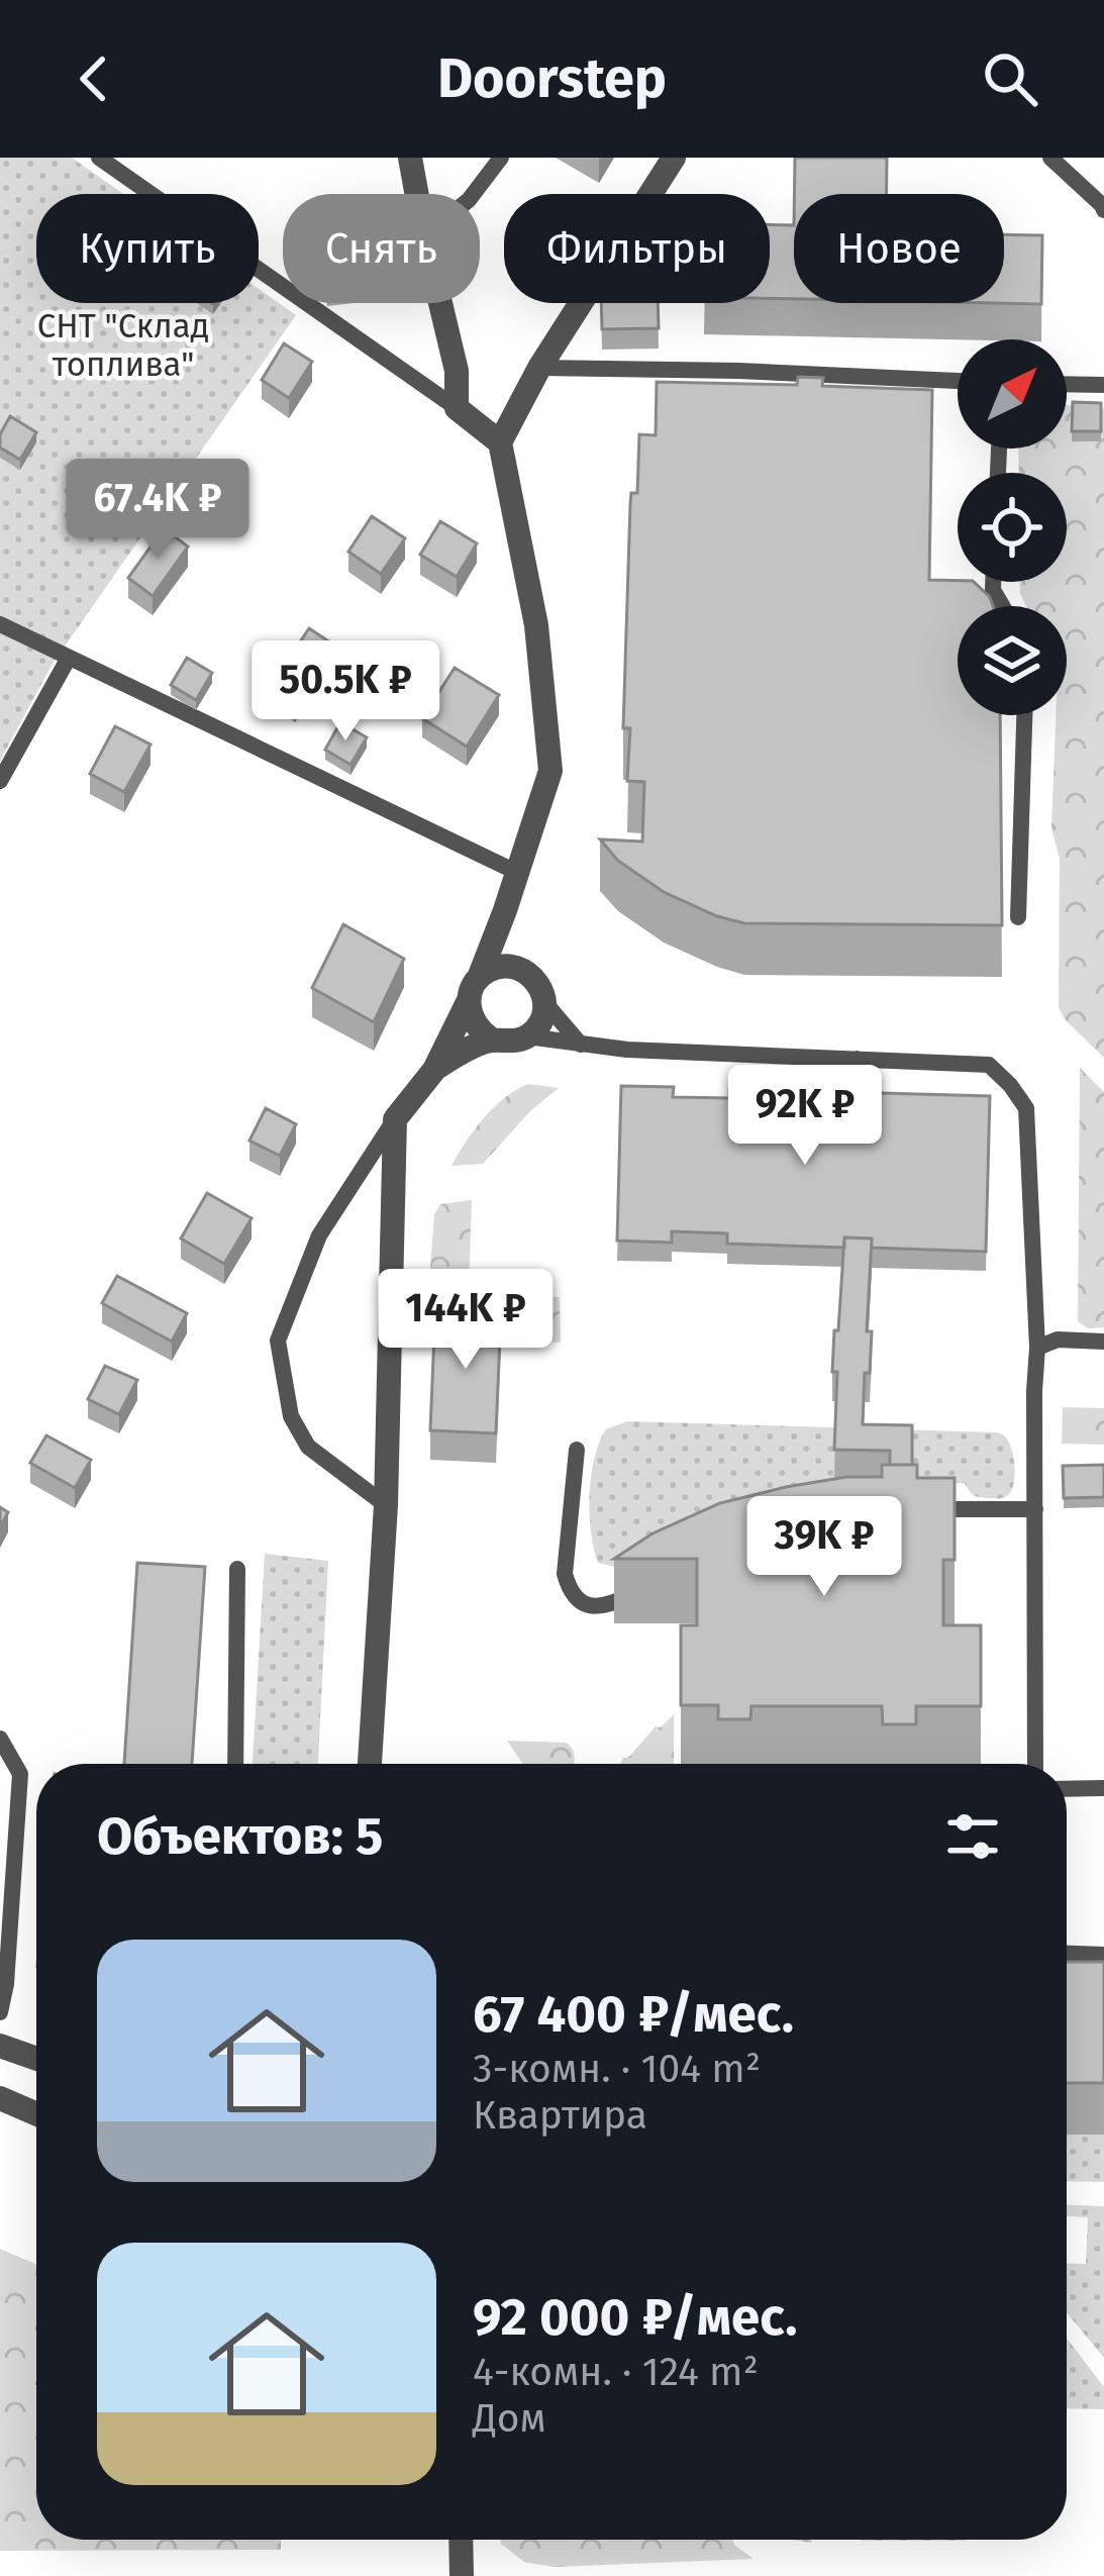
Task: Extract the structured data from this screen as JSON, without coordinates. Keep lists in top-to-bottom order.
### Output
{
  "parks": ["СНТ \"Склад топлива\""],
  "north": "top right",
  "page": {
    "header": "Doorstep",
    "chip": [
      "Купить",
      "Снять",
      "Фильтры",
      "Новое"
    ],
    "price": [
      "67.4K ₽",
      "50.5K ₽",
      "92K ₽",
      "144K ₽",
      "39K ₽"
    ],
    "heading": "Объектов: 5",
    "list": [
      {
        "name": "67 400 ₽/мес.",
        "note": "3-комн. · 104 m² · Квартира"
      },
      {
        "name": "92 000 ₽/мес.",
        "note": "4-комн. · 124 m² · Дом"
      }
    ]
  }
}
